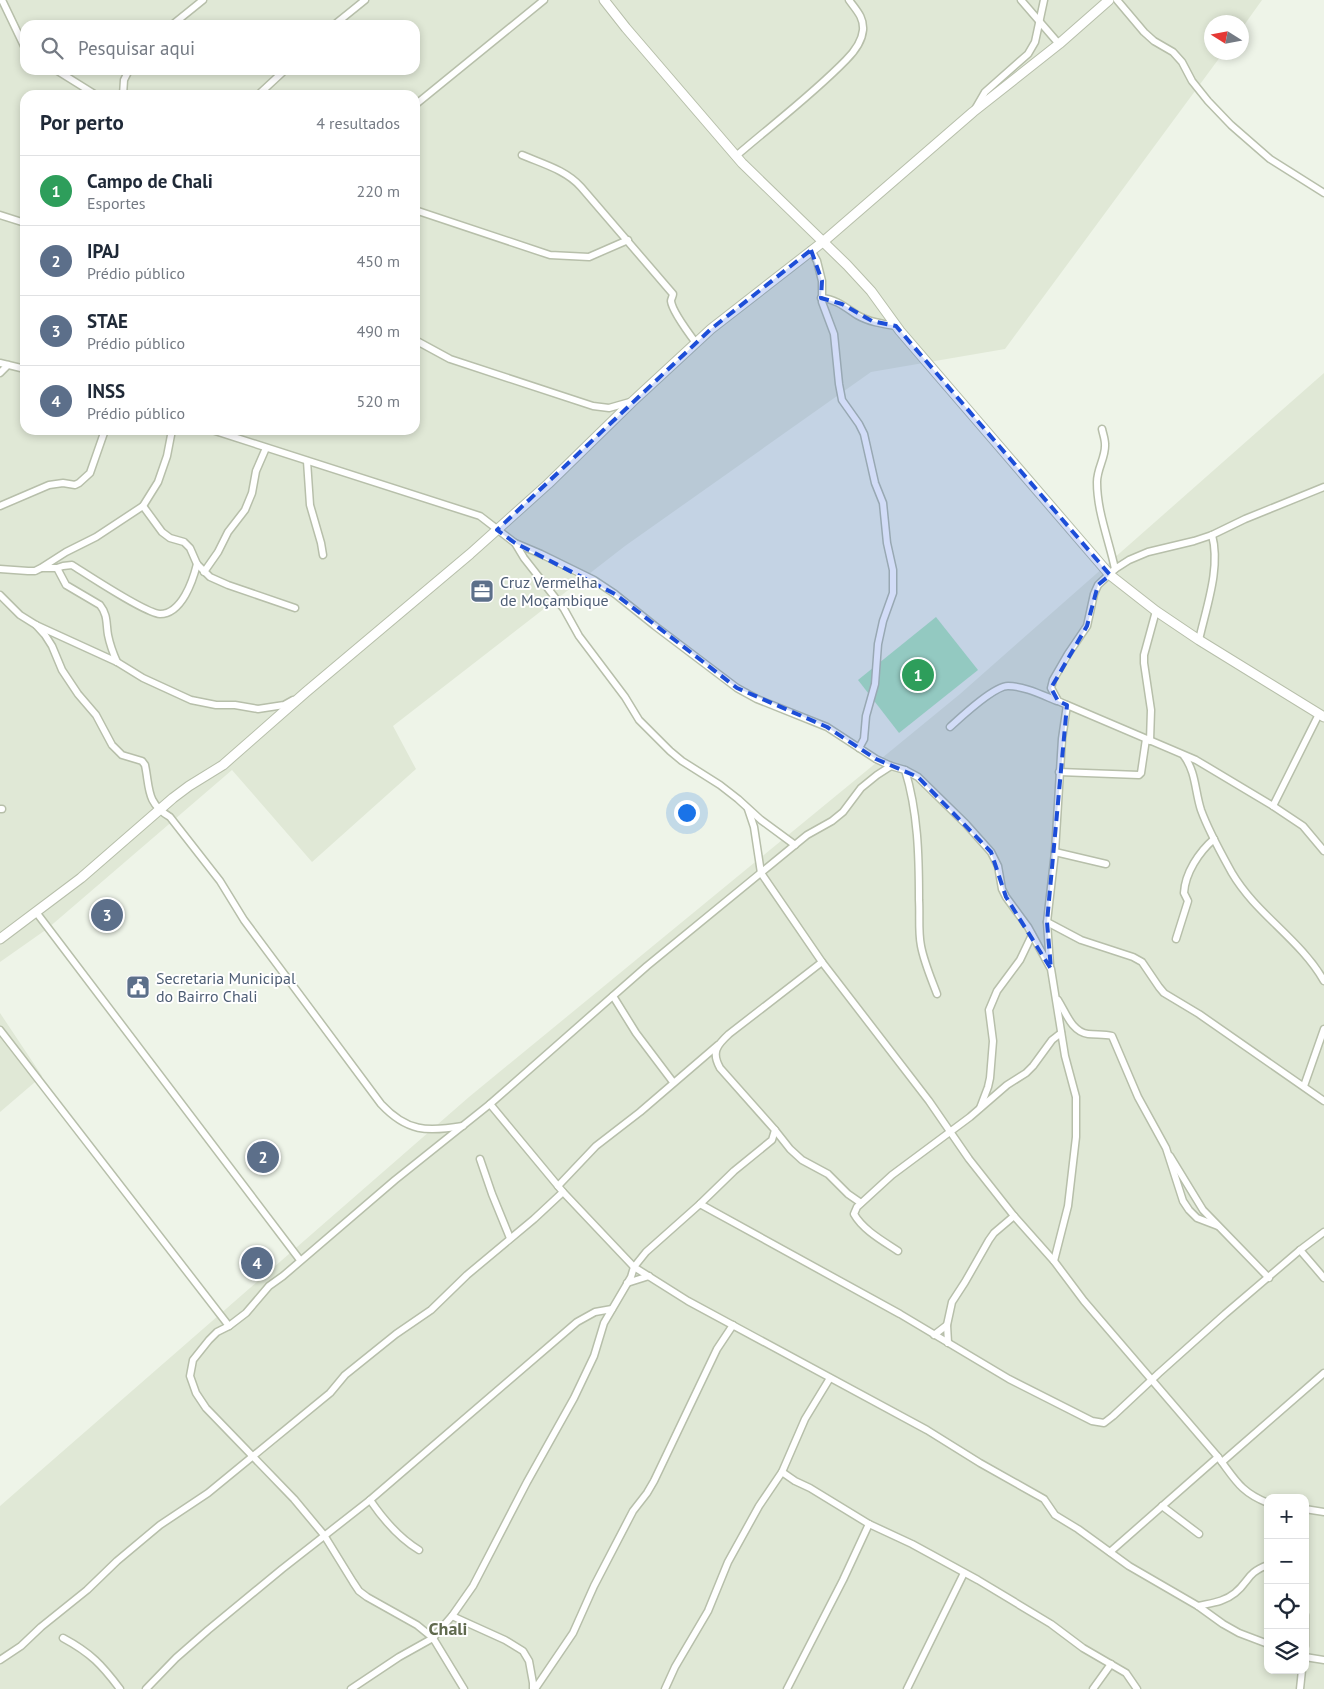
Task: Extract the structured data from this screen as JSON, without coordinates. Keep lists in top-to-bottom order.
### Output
{
  "districts": ["Chali"],
  "places": {
    "office": ["Cruz Vermelha de Moçambique"],
    "public building": ["Secretaria Municipal do Bairro Chali"]
  },
  "north": "left",
  "page": {
    "search": "Pesquisar aqui",
    "heading": ["Por perto", "4 resultados"],
    "list": [
      {
        "mark": "1",
        "name": "Campo de Chali",
        "note": "Esportes",
        "value": "220 m"
      },
      {
        "mark": "2",
        "name": "IPAJ",
        "note": "Prédio público",
        "value": "450 m"
      },
      {
        "mark": "3",
        "name": "STAE",
        "note": "Prédio público",
        "value": "490 m"
      },
      {
        "mark": "4",
        "name": "INSS",
        "note": "Prédio público",
        "value": "520 m"
      }
    ],
    "pins": [
      "1",
      "3",
      "2",
      "4"
    ],
    "map_buttons": ["+", "−"]
  }
}
